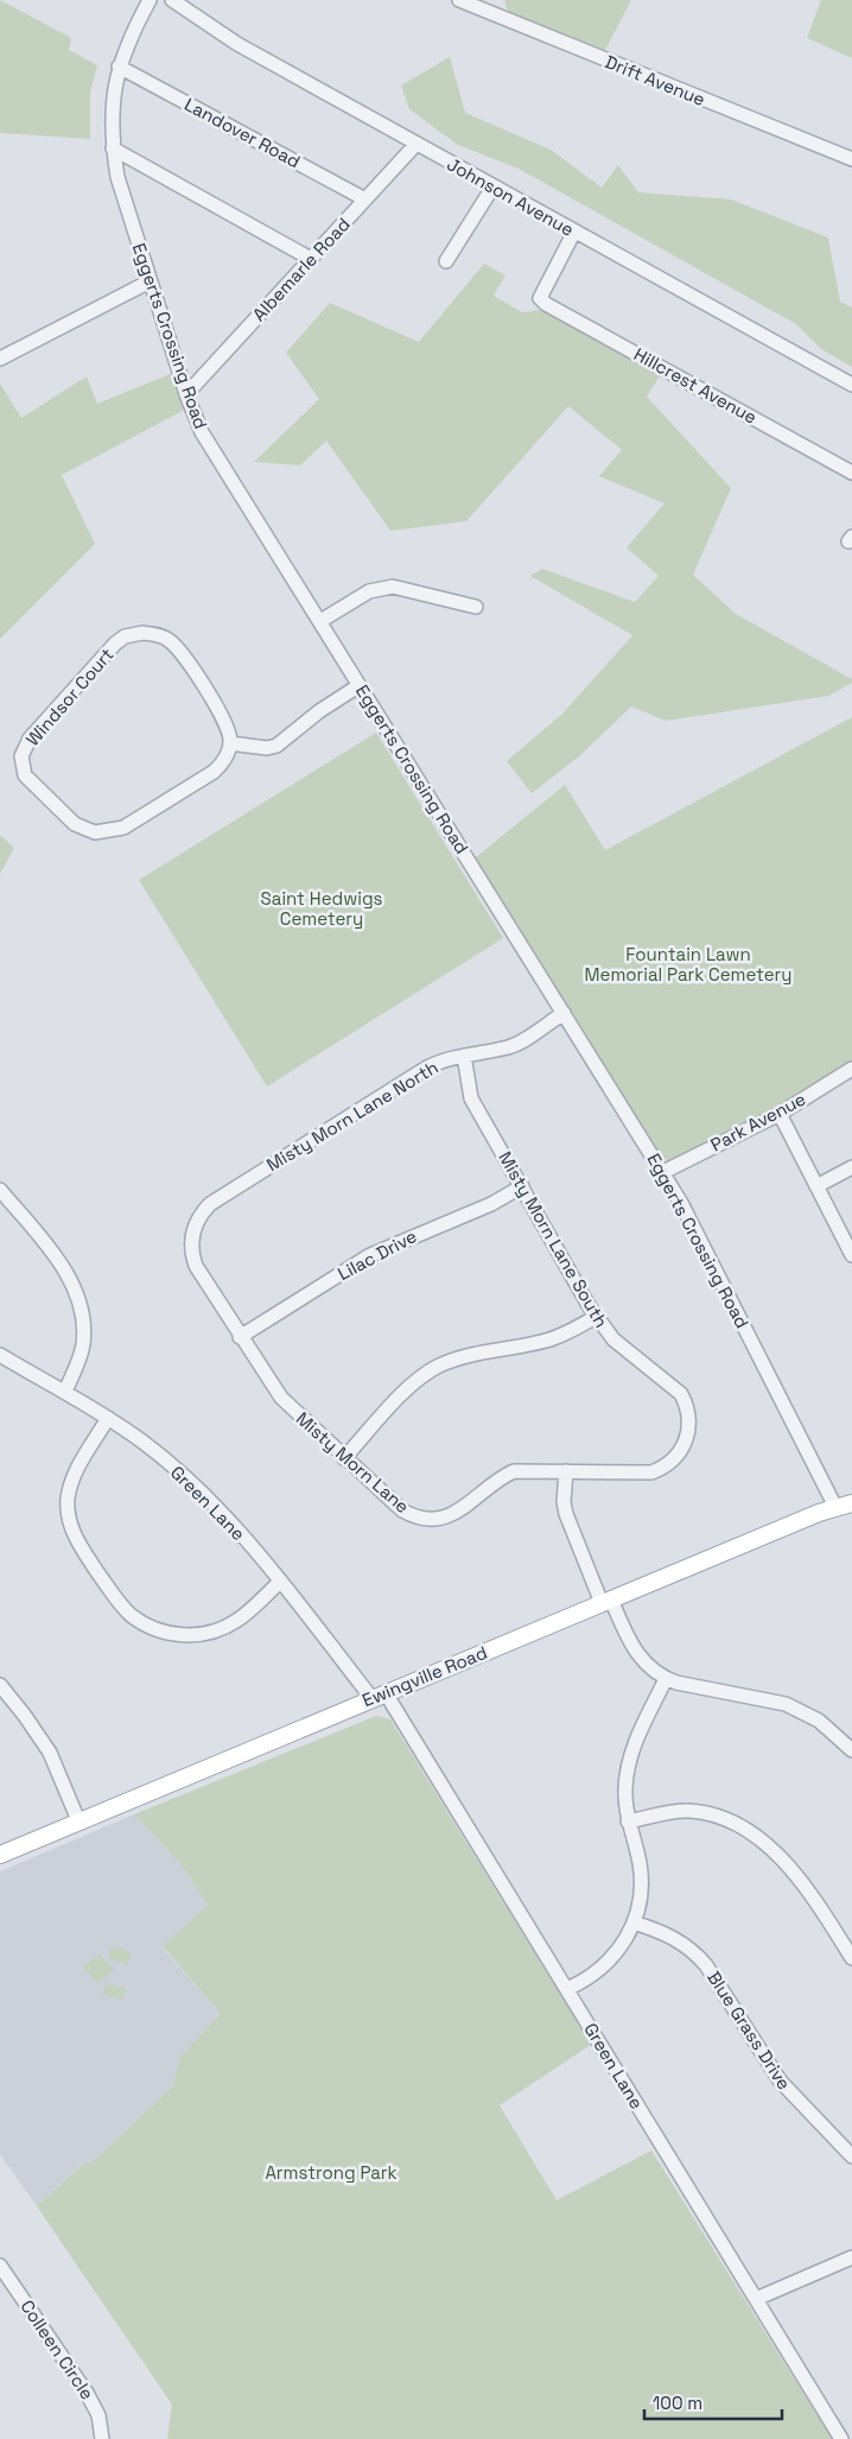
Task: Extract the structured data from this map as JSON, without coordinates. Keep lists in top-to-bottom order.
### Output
{
  "streets": {
    "main road": ["Ewingville Road"],
    "street": [
      "Drift Avenue",
      "Landover Road",
      "Johnson Avenue",
      "Albemarle Road",
      "Eggerts Crossing Road",
      "Hillcrest Avenue",
      "Windsor Court",
      "Misty Morn Lane North",
      "Park Avenue",
      "Misty Morn Lane South",
      "Lilac Drive",
      "Misty Morn Lane",
      "Green Lane",
      "Blue Grass Drive",
      "Colleen Circle"
    ]
  },
  "crossings": [
    ["Landover Road", "Albemarle Road"],
    ["Landover Road", "Eggerts Crossing Road"],
    ["Johnson Avenue", "Albemarle Road"],
    ["Johnson Avenue", "Hillcrest Avenue"],
    ["Albemarle Road", "Eggerts Crossing Road"],
    ["Eggerts Crossing Road", "Misty Morn Lane North"],
    ["Eggerts Crossing Road", "Park Avenue"],
    ["Eggerts Crossing Road", "Ewingville Road"],
    ["Misty Morn Lane North", "Misty Morn Lane South"],
    ["Misty Morn Lane North", "Misty Morn Lane"],
    ["Misty Morn Lane South", "Lilac Drive"],
    ["Misty Morn Lane South", "Misty Morn Lane"],
    ["Lilac Drive", "Misty Morn Lane"],
    ["Green Lane", "Ewingville Road"]
  ],
  "parks": ["Saint Hedwigs Cemetery", "Fountain Lawn Memorial Park Cemetery", "Armstrong Park"],
  "scale_bar": "100 m"
}
